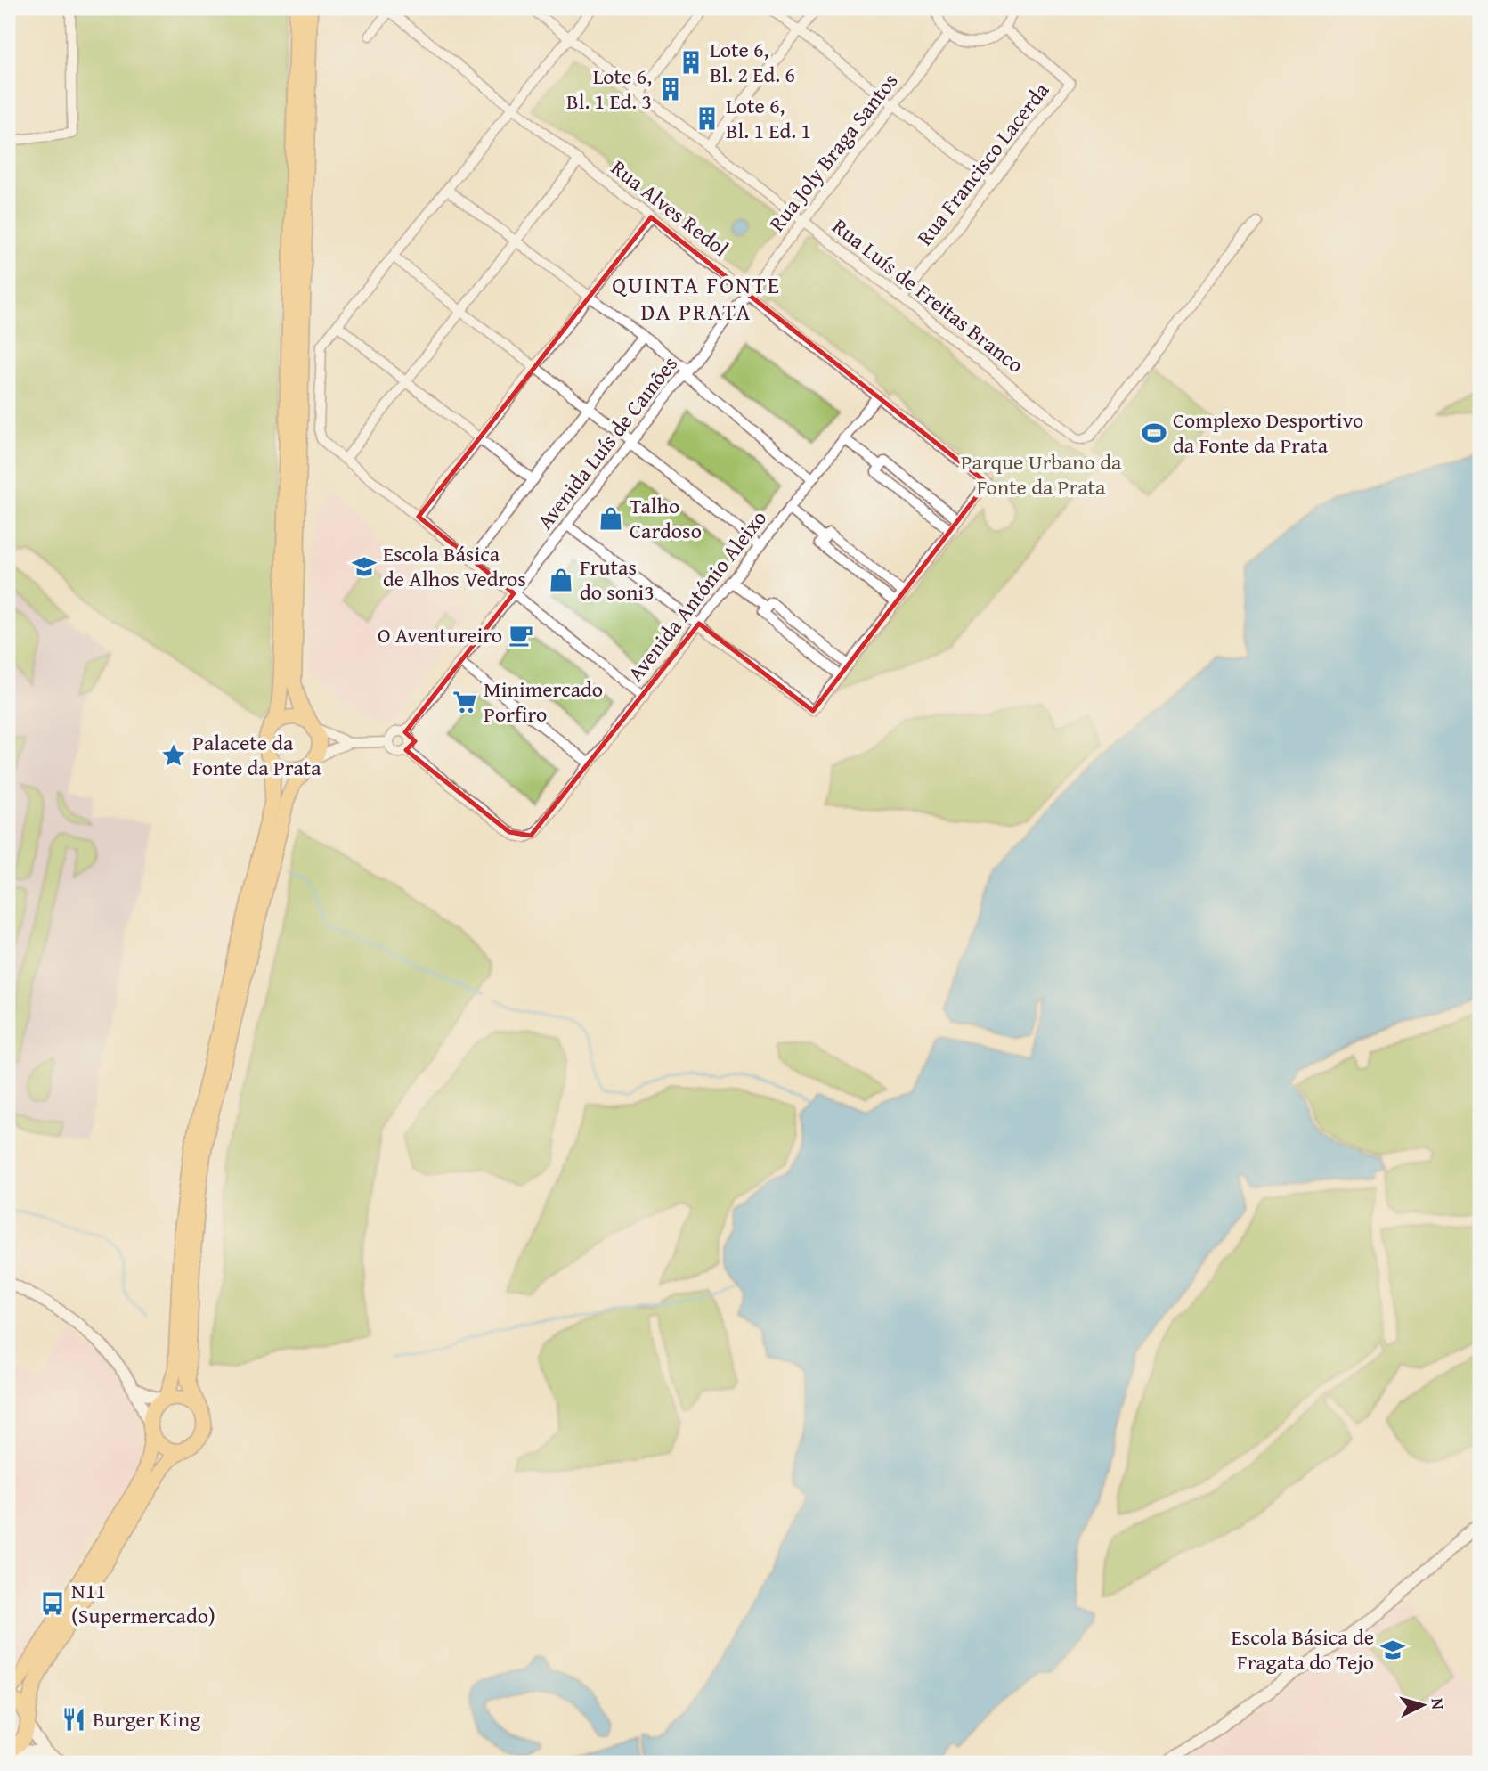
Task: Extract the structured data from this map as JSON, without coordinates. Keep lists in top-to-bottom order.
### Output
{
  "streets": {
    "street": [
      "Rua Joly Braga Santos",
      "Rua Francisco Lacerda",
      "Rua Alves Redol",
      "Rua Luís de Freitas Branco",
      "Avenida Luís de Camões",
      "Avenida António Aleixo"
    ]
  },
  "crossings": [
    ["Rua Joly Braga Santos", "Rua Alves Redol"],
    ["Rua Joly Braga Santos", "Rua Luís de Freitas Branco"],
    ["Rua Joly Braga Santos", "Avenida Luís de Camões"],
    ["Rua Francisco Lacerda", "Rua Luís de Freitas Branco"],
    ["Rua Alves Redol", "Avenida Luís de Camões"],
    ["Rua Alves Redol", "Avenida António Aleixo"],
    ["Avenida Luís de Camões", "Avenida António Aleixo"]
  ],
  "districts": ["QUINTA FONTE DA PRATA"],
  "parks": ["Parque Urbano da Fonte da Prata"],
  "places": {
    "building": ["Lote 6, Bl. 2 Ed. 6", "Lote 6, Bl. 1 Ed. 3", "Lote 6, Bl. 1 Ed. 1"],
    "sports": ["Complexo Desportivo da Fonte da Prata"],
    "shop": ["Talho Cardoso", "Frutas do soni3"],
    "school or university": ["Escola Básica de Alhos Vedros", "Escola Básica de Fragata do Tejo"],
    "cafe": ["O Aventureiro"],
    "supermarket": ["Minimercado Porfiro"],
    "place": ["Palacete da Fonte da Prata"],
    "bus stop": ["N11 (Supermercado)"],
    "restaurant": ["Burger King"]
  },
  "north": "right"
}
